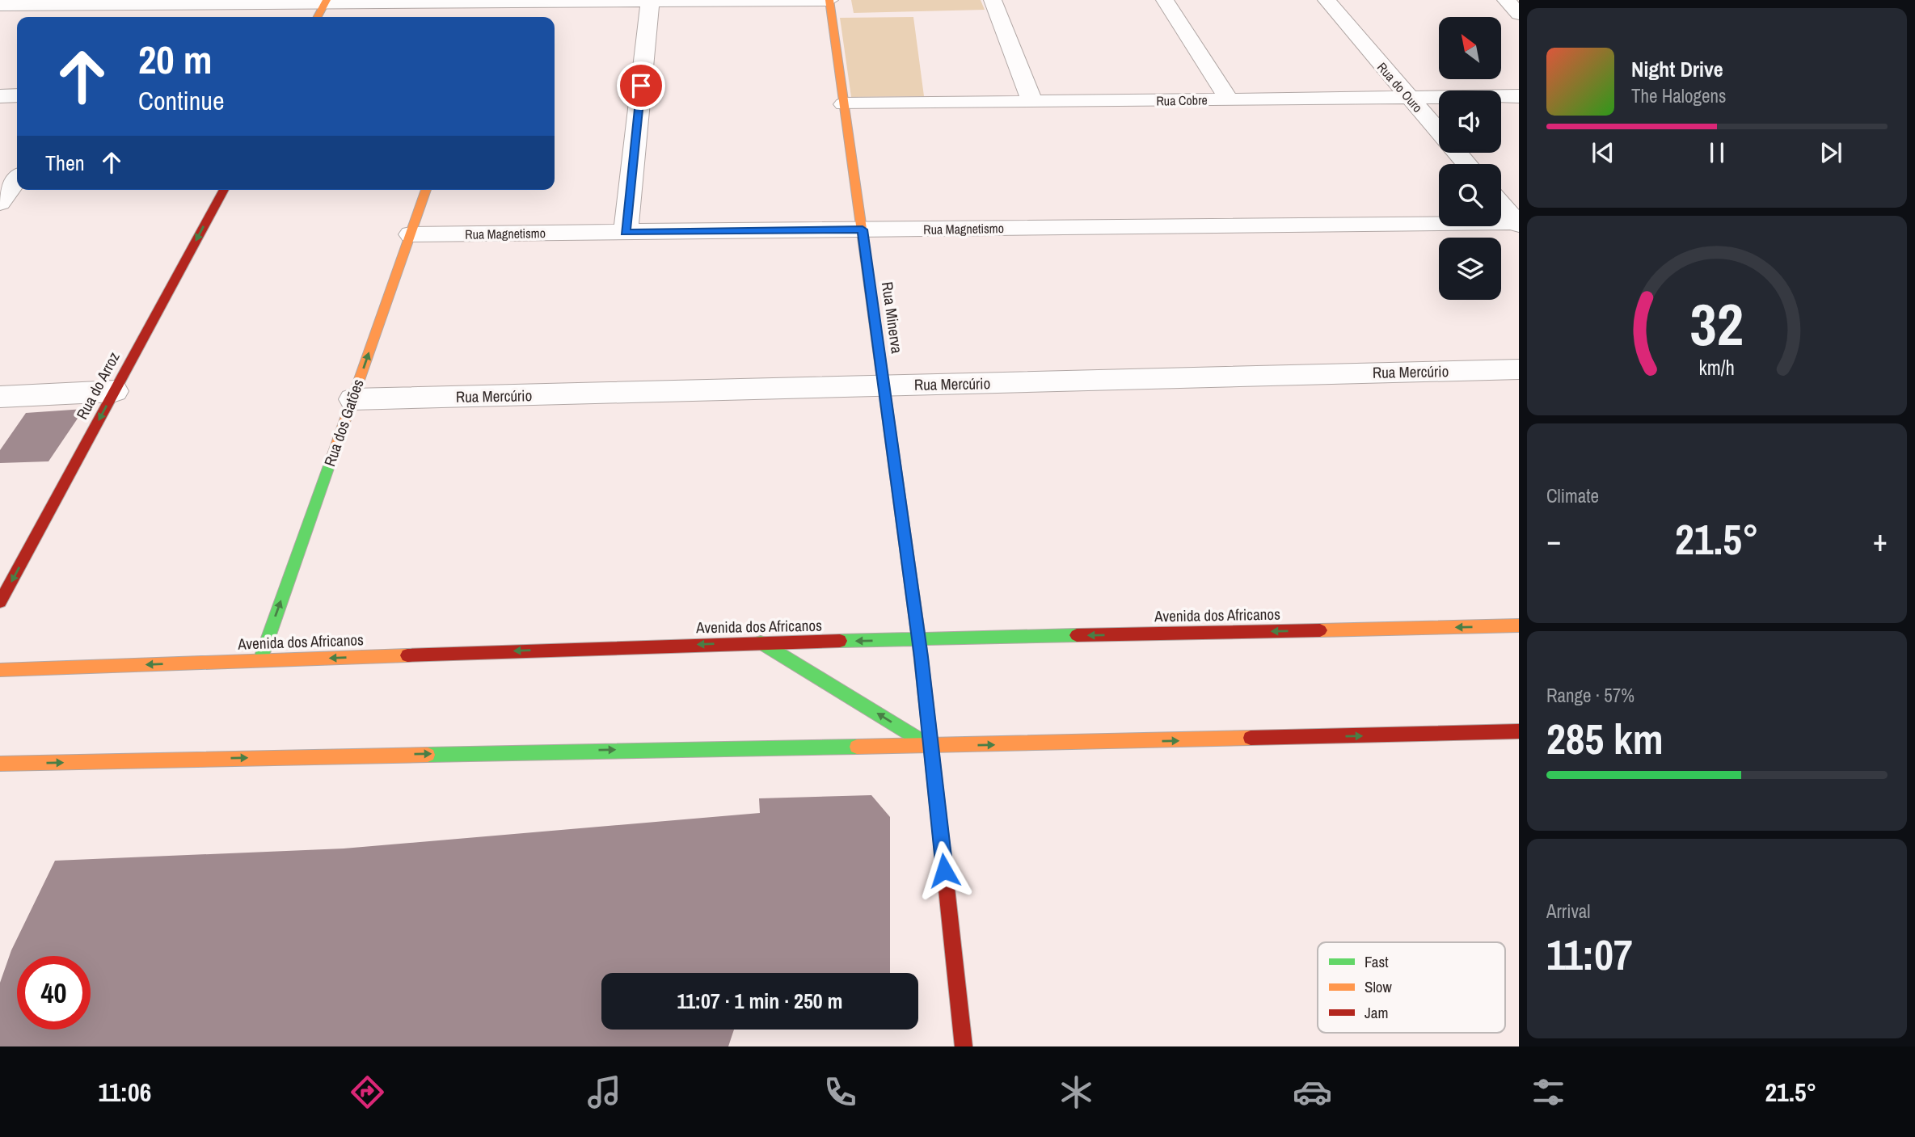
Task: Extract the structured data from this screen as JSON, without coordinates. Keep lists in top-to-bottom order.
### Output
{
  "streets": {
    "street": [
      "Rua do Ouro",
      "Rua Cobre",
      "Rua Magnetismo",
      "Rua Minerva",
      "Rua Mercúrio",
      "Rua do Arroz",
      "Rua dos Gatões",
      "Avenida dos Africanos"
    ]
  },
  "crossings": [
    ["Rua do Ouro", "Rua Cobre"],
    ["Rua Cobre", "Rua Minerva"],
    ["Rua Magnetismo", "Rua Minerva"],
    ["Rua Magnetismo", "Rua dos Gatões"],
    ["Rua Minerva", "Rua Mercúrio"],
    ["Rua Minerva", "Avenida dos Africanos"],
    ["Rua Mercúrio", "Rua dos Gatões"],
    ["Rua dos Gatões", "Avenida dos Africanos"]
  ],
  "one_way": ["Rua do Arroz", "Rua dos Gatões"],
  "legend": ["Fast", "Slow", "Jam"],
  "north": "top left",
  "page": {
    "turn": ["20 m", "Continue"],
    "song": ["Night Drive", "The Halogens"],
    "then": "Then",
    "tile": [
      "Climate",
      ["Range · 57%", "285 km"],
      ["Arrival", "11:07"]
    ],
    "heat": ["−", "21.5°", "+"],
    "limit": "40",
    "trip": "11:07 · 1 min · 250 m",
    "tabs": ["11:06", "21.5°"],
    "gauge": ["32", "km/h"]
  }
}
